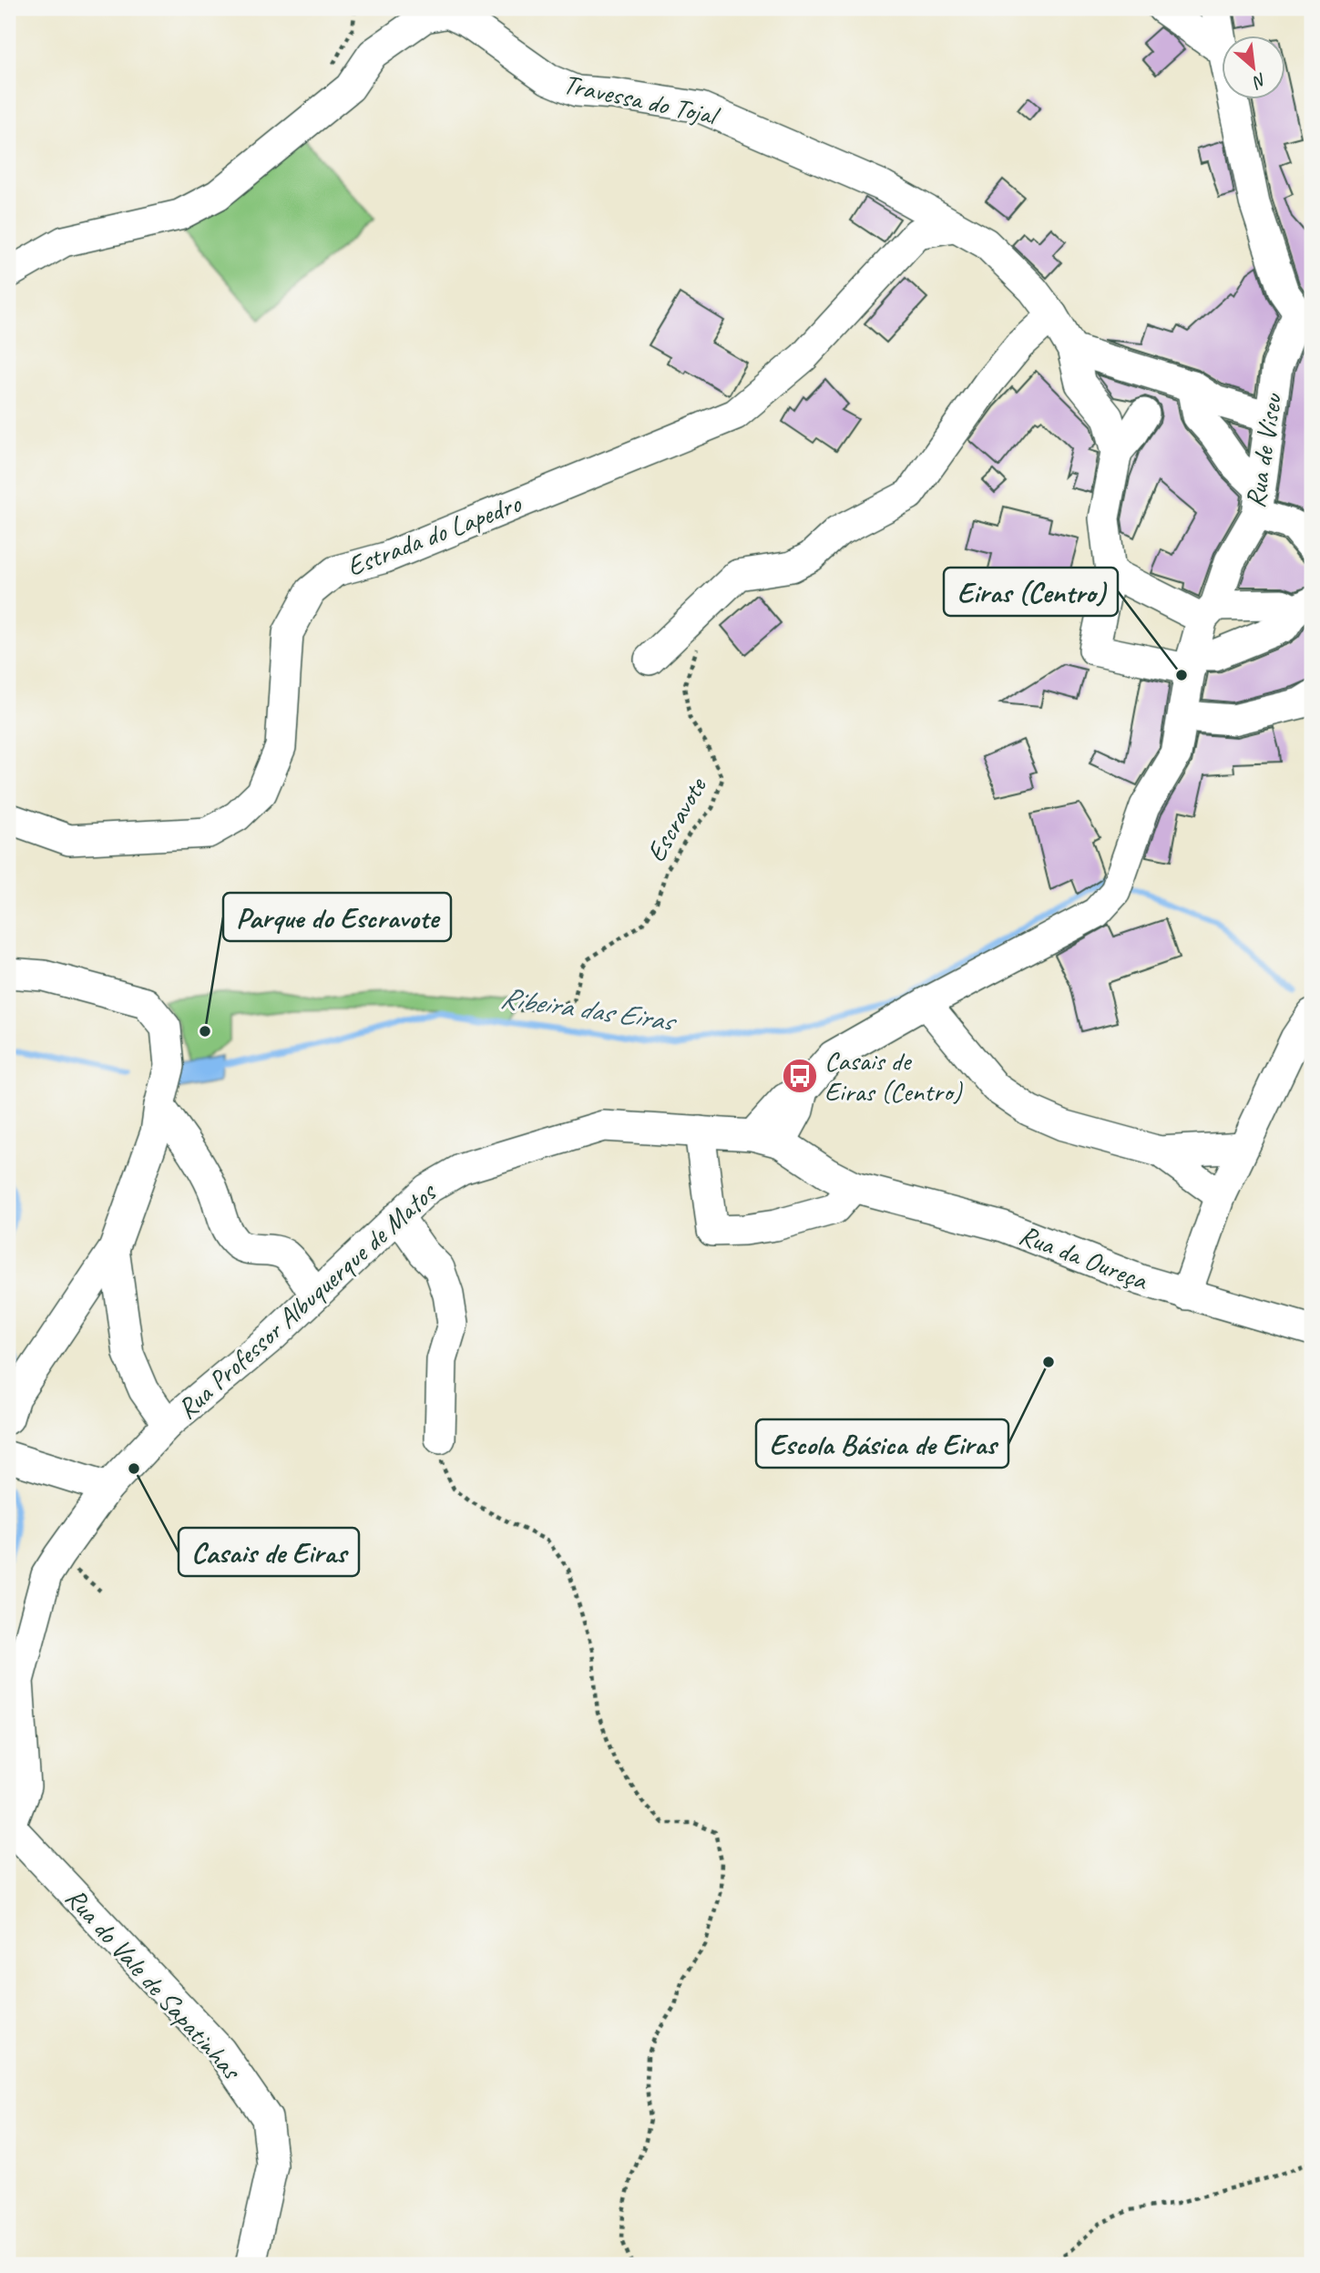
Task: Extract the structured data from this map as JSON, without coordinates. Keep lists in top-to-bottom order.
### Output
{
  "streets": {
    "street": [
      "Travessa do Tojal",
      "Rua de Viseu",
      "Estrada do Lapedro",
      "Rua da Oureça",
      "Rua Professor Albuquerque de Matos",
      "Rua do Vale de Sapatinhas"
    ],
    "path": ["Escravote"]
  },
  "crossings": [
    ["Travessa do Tojal", "Estrada do Lapedro"],
    ["Rua de Viseu", "Rua da Oureça"],
    ["Rua de Viseu", "Rua Professor Albuquerque de Matos"],
    ["Rua da Oureça", "Rua Professor Albuquerque de Matos"],
    ["Rua Professor Albuquerque de Matos", "Rua do Vale de Sapatinhas"]
  ],
  "water": ["Ribeira das Eiras"],
  "places": {
    "other": [
      "Eiras (Centro)",
      "Parque do Escravote",
      "Escola Básica de Eiras",
      "Casais de Eiras"
    ],
    "bus stop": ["Casais de Eiras (Centro)"]
  },
  "north": "bottom right"
}
